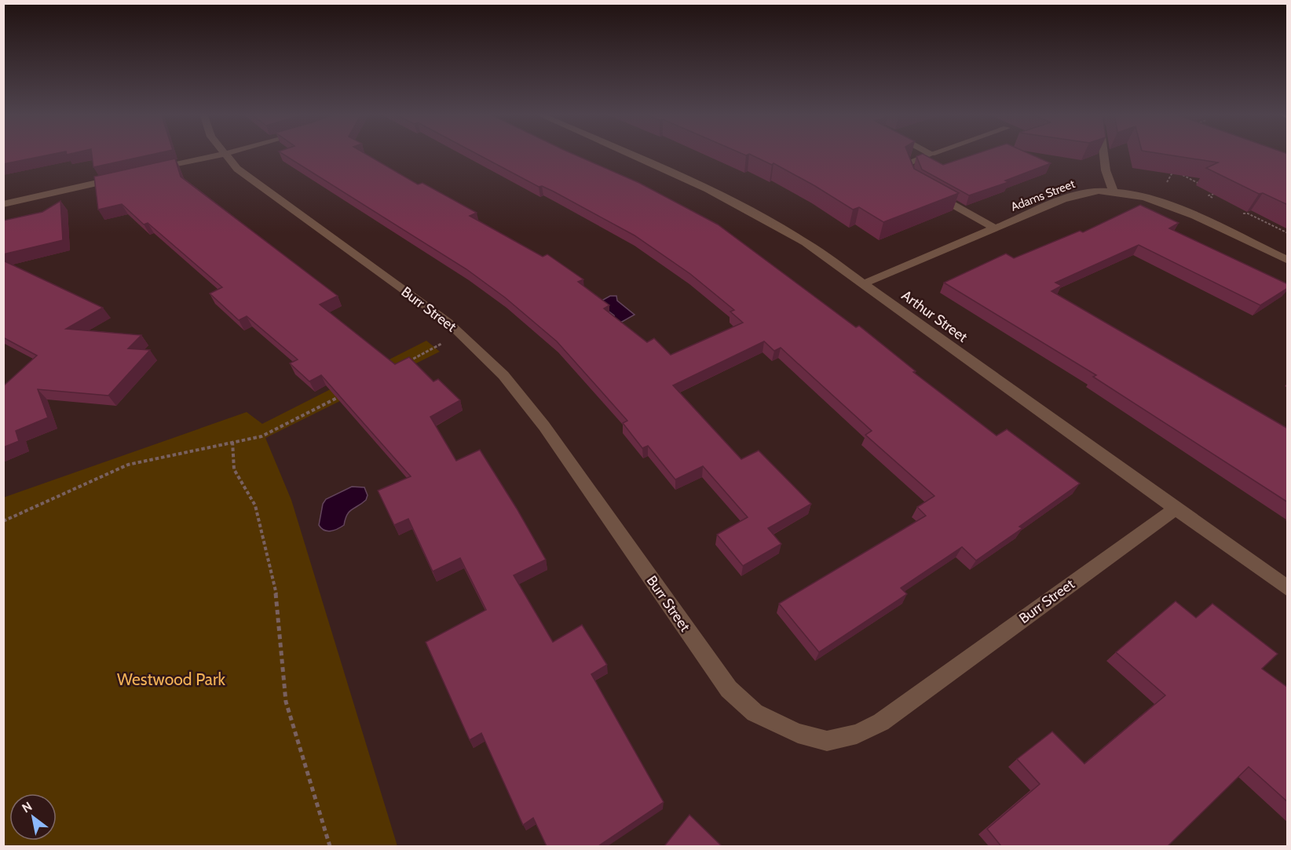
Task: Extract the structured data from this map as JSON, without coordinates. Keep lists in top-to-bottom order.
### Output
{
  "streets": {
    "street": ["Adams Street", "Burr Street", "Arthur Street"]
  },
  "crossings": [
    ["Adams Street", "Arthur Street"],
    ["Burr Street", "Arthur Street"]
  ],
  "parks": ["Westwood Park"],
  "north": "top left"
}
